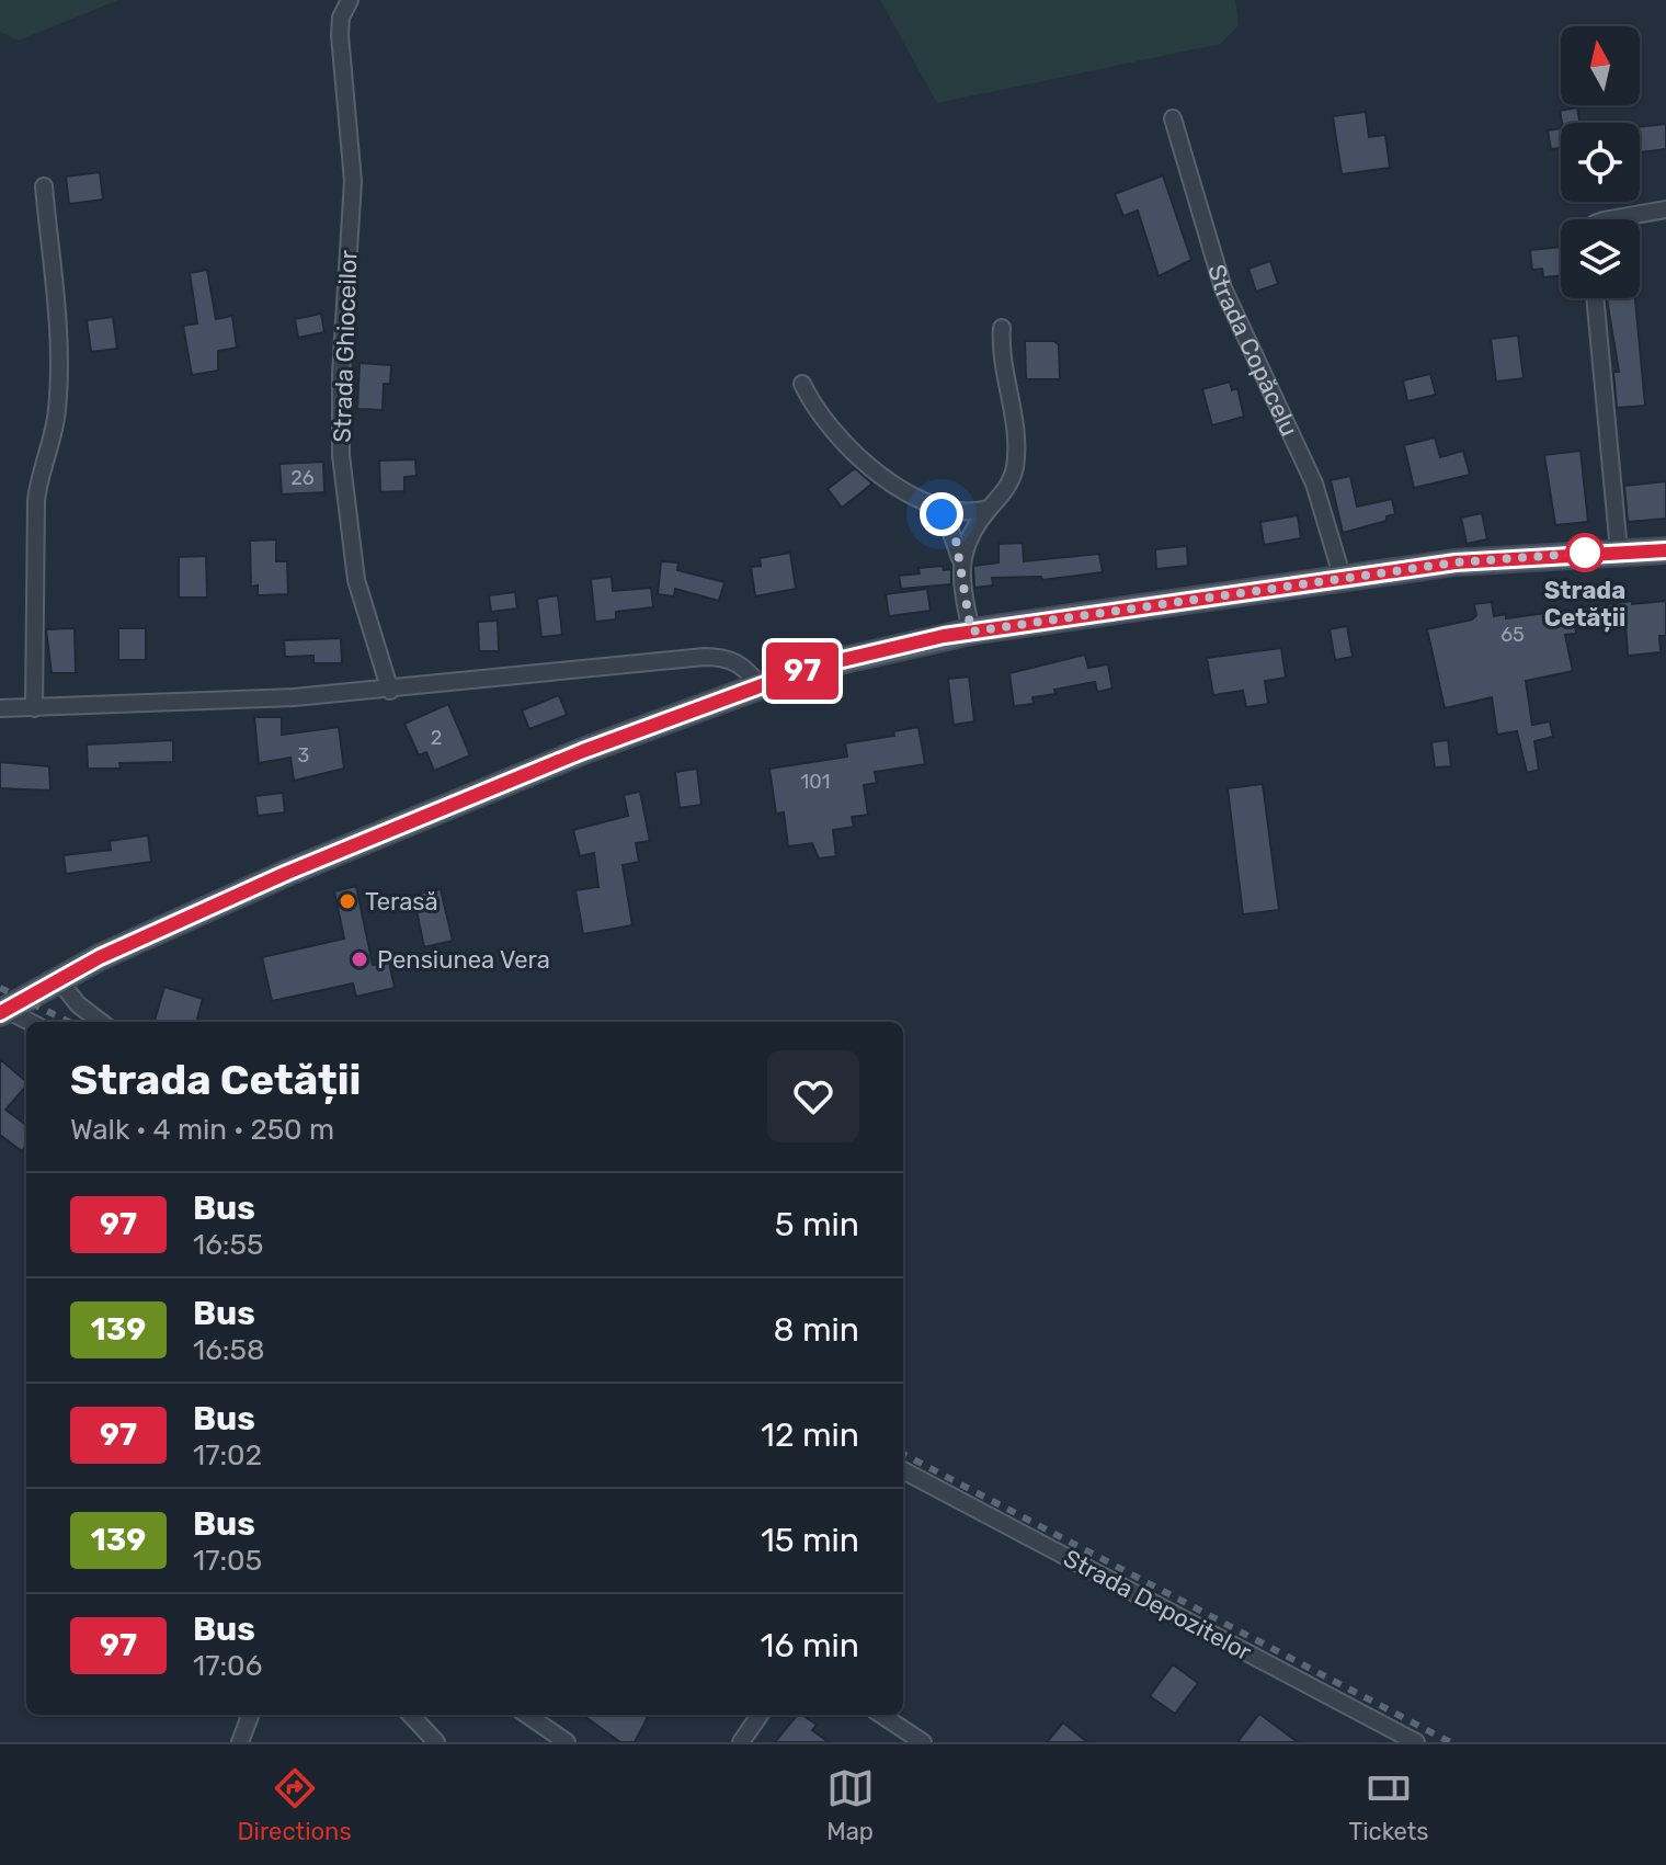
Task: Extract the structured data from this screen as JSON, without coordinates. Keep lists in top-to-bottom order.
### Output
{
  "streets": {
    "street": ["Strada Ghioceilor", "Strada Copăcelu", "Strada Depozitelor"]
  },
  "places": ["Strada Cetății", "Terasă", "Pensiunea Vera"],
  "lines": ["bus line 97"],
  "house_numbers": [
    "26",
    "65",
    "2",
    "3",
    "101"
  ],
  "north": "top",
  "page": {
    "on_map": "97",
    "heading": ["Strada Cetății", "Walk · 4 min · 250 m"],
    "list": [
      {
        "mark": "97",
        "name": "Bus",
        "note": "16:55",
        "value": "5 min"
      },
      {
        "mark": "139",
        "name": "Bus",
        "note": "16:58",
        "value": "8 min"
      },
      {
        "mark": "97",
        "name": "Bus",
        "note": "17:02",
        "value": "12 min"
      },
      {
        "mark": "139",
        "name": "Bus",
        "note": "17:05",
        "value": "15 min"
      },
      {
        "mark": "97",
        "name": "Bus",
        "note": "17:06",
        "value": "16 min"
      }
    ],
    "tabs": ["Directions", "Map", "Tickets"]
  }
}
